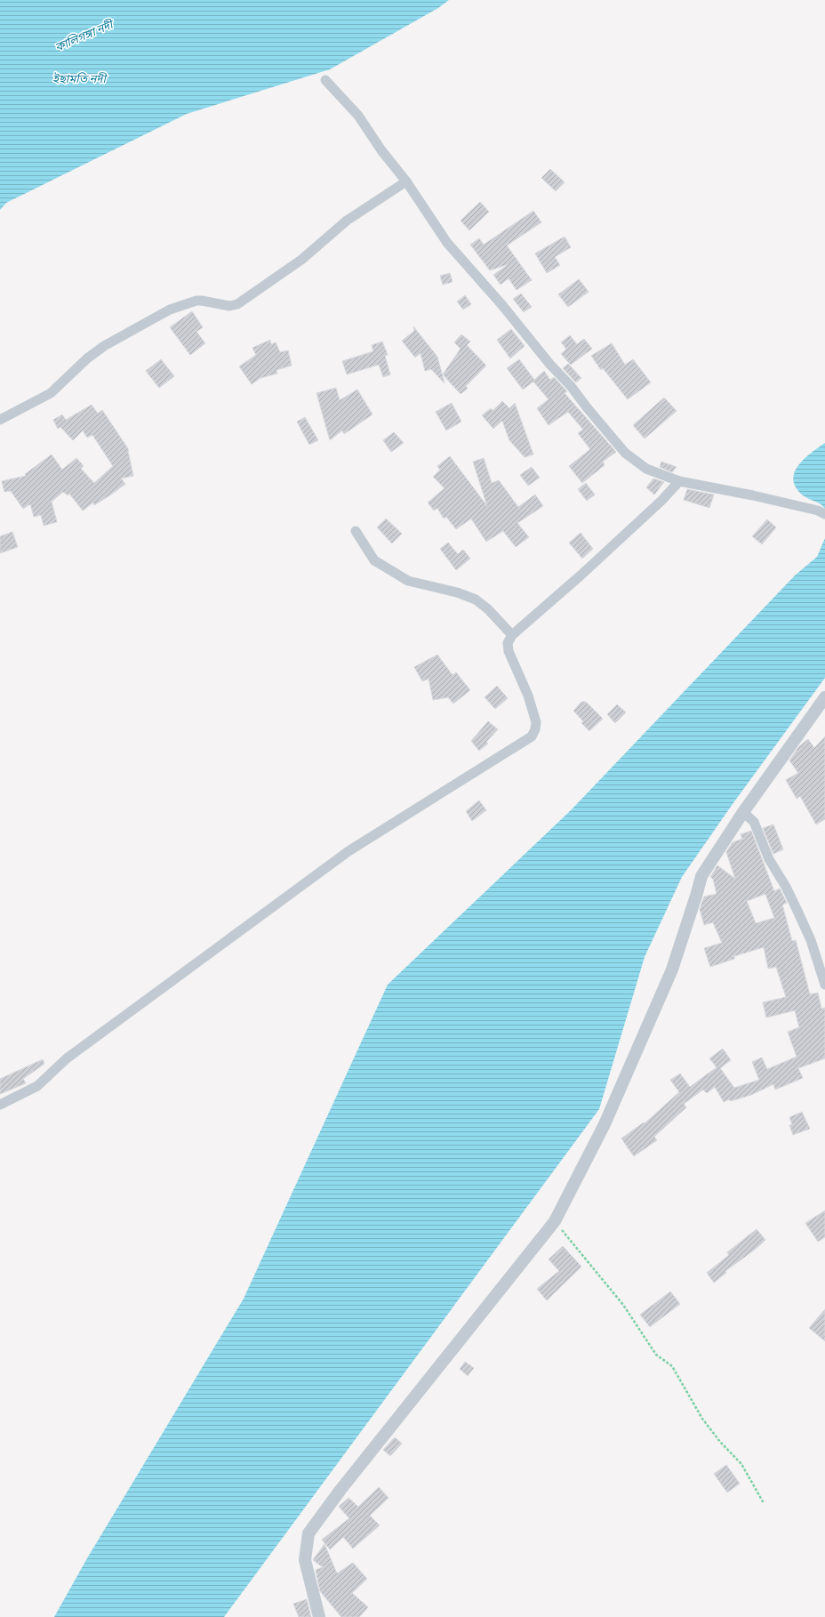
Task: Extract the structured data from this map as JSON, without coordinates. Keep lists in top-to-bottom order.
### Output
{
  "water": ["কালিগঙ্গা নদী", "ইছামতি নদী"]
}
